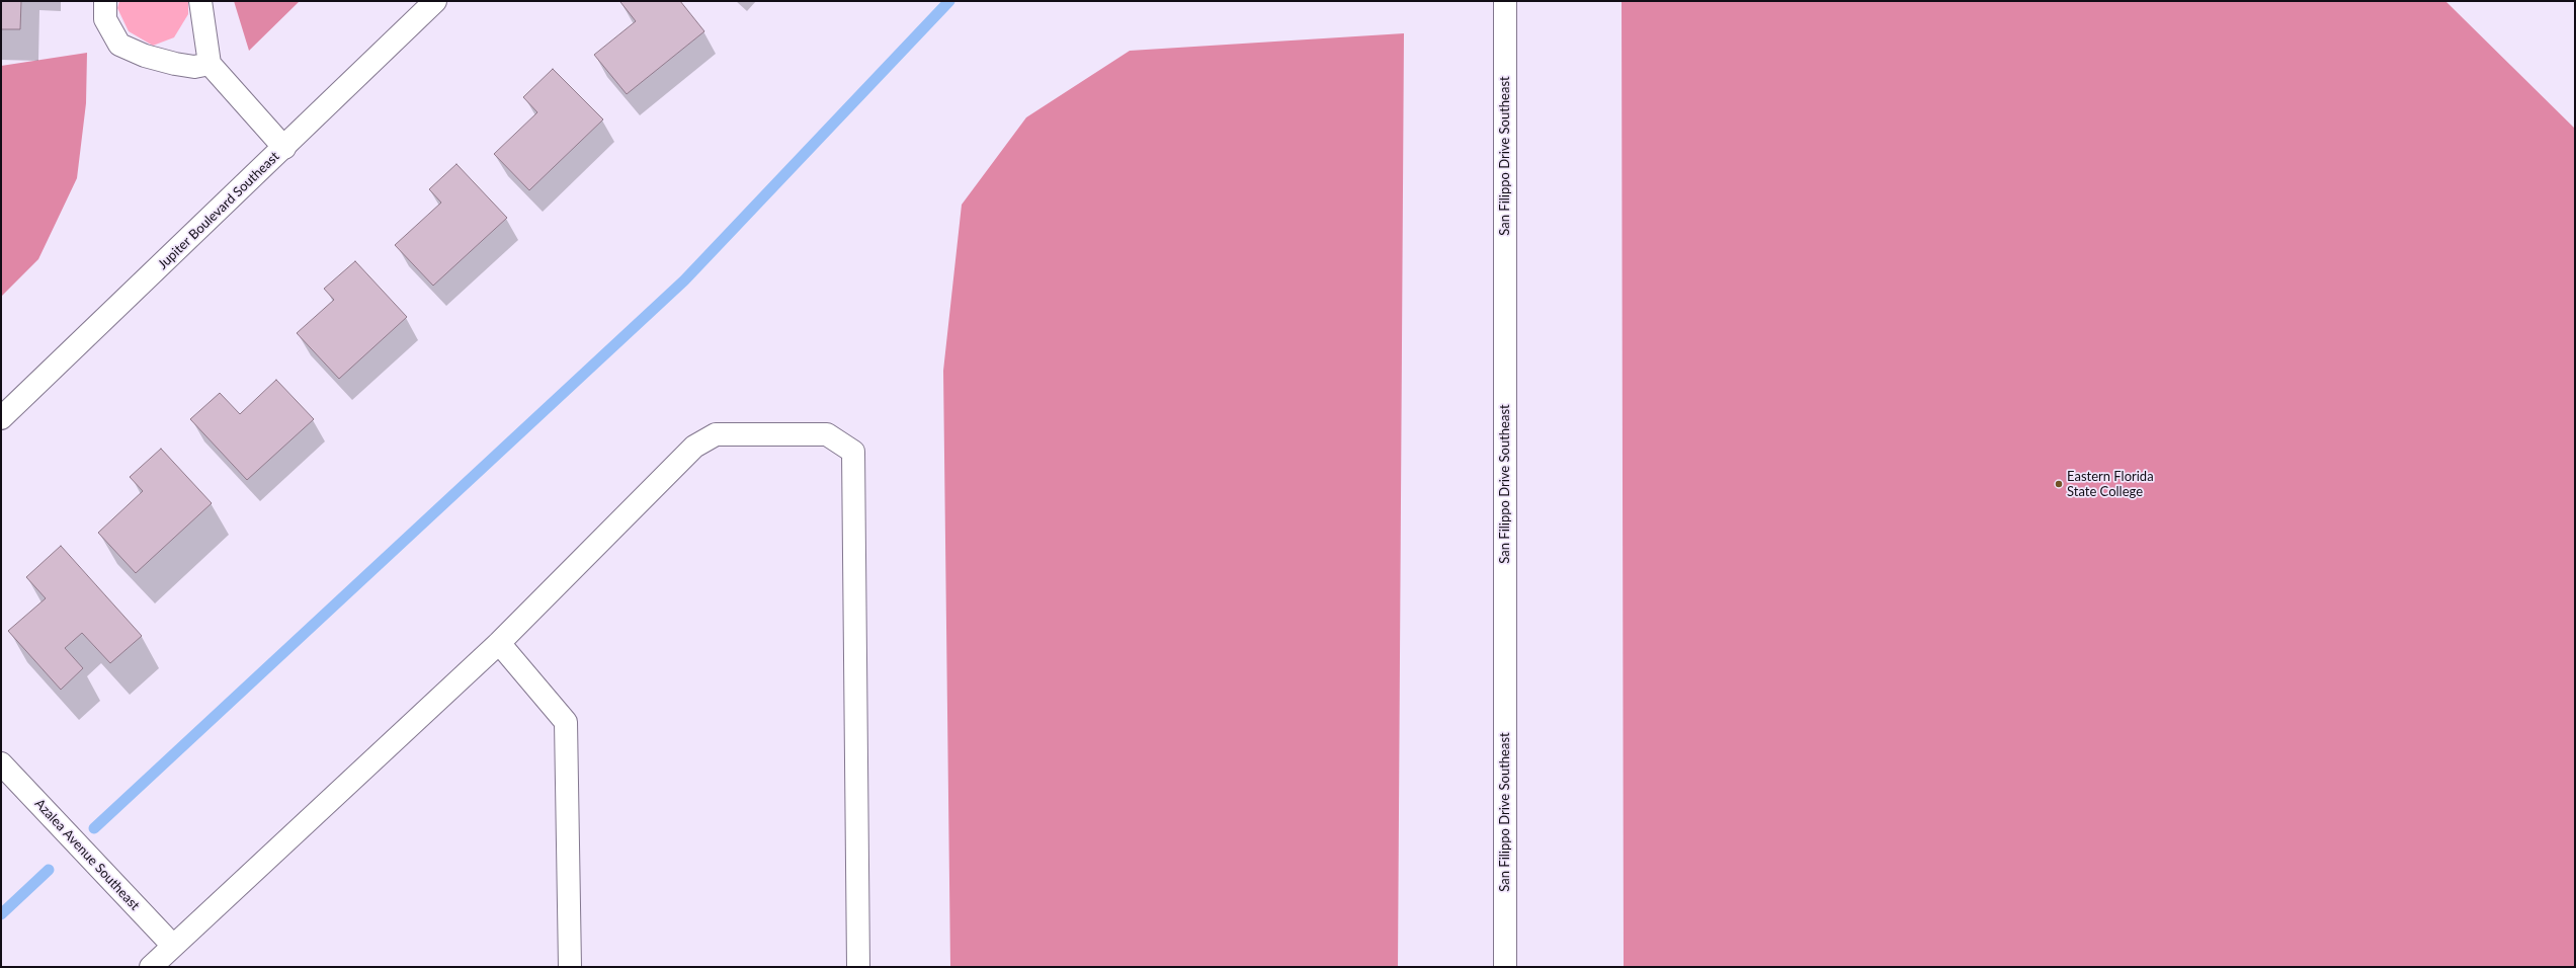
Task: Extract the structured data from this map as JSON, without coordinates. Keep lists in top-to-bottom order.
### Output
{
  "streets": {
    "street": ["San Filippo Drive Southeast", "Jupiter Boulevard Southeast", "Azalea Avenue Southeast"]
  },
  "places": ["Eastern Florida State College"]
}
